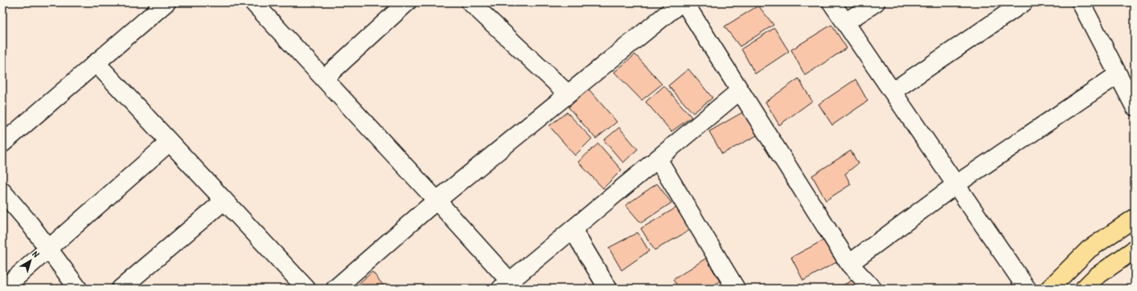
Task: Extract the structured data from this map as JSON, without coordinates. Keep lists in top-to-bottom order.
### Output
{
  "north": "top right"
}
